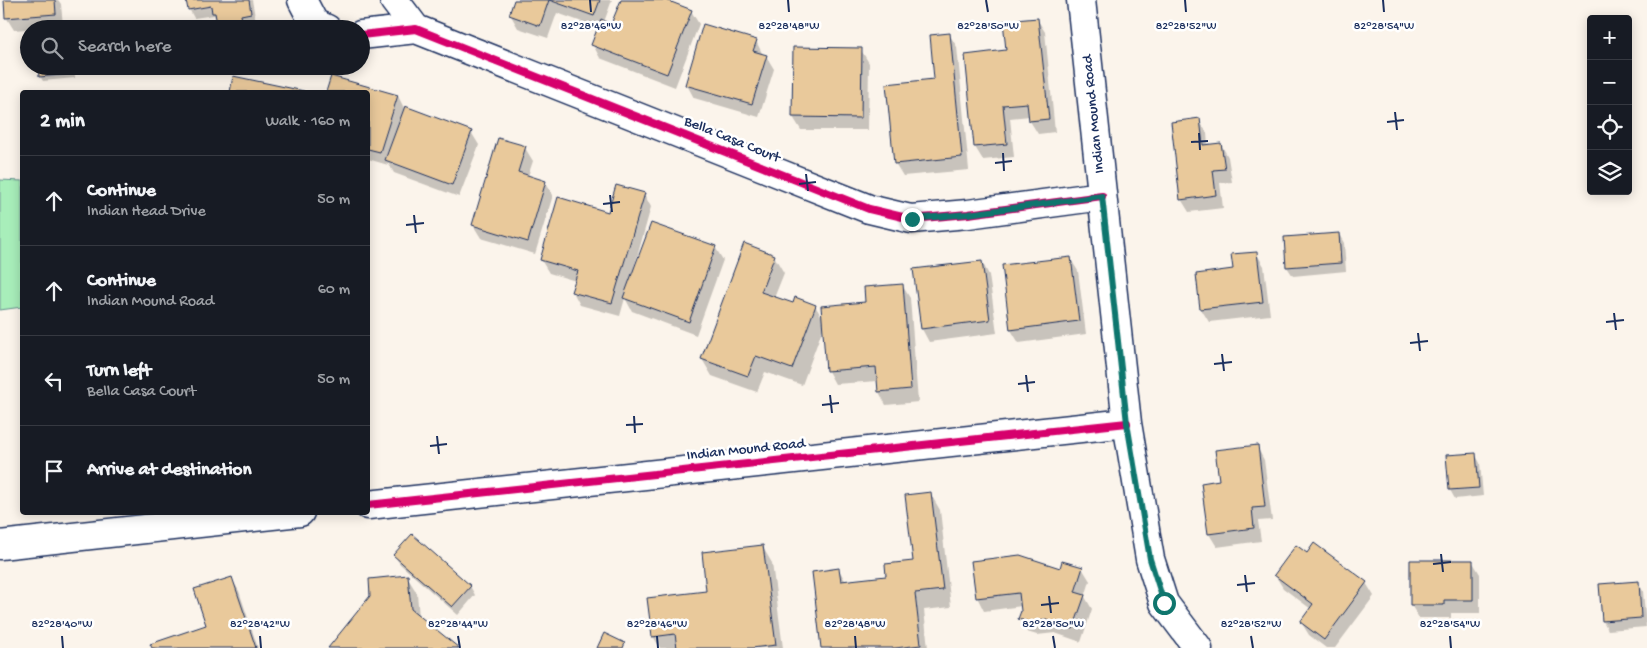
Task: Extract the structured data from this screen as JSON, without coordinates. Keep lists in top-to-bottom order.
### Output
{
  "streets": {
    "street": ["Indian Mound Road", "Bella Casa Court"]
  },
  "crossings": [
    ["Indian Mound Road", "Bella Casa Court"]
  ],
  "page": {
    "map_buttons": ["+", "−"],
    "search": "Search here",
    "heading": ["2 min", "Walk · 160 m"],
    "list": [
      ["Continue", "Indian Head Drive", "50 m"],
      ["Continue", "Indian Mound Road", "60 m"],
      ["Turn left", "Bella Casa Court", "50 m"],
      "Arrive at destination"
    ]
  },
  "coordinates": [
    "82°28'46\"W",
    "82°28'48\"W",
    "82°28'50\"W",
    "82°28'52\"W",
    "82°28'54\"W",
    "82°28'40\"W",
    "82°28'42\"W",
    "82°28'44\"W"
  ]
}
